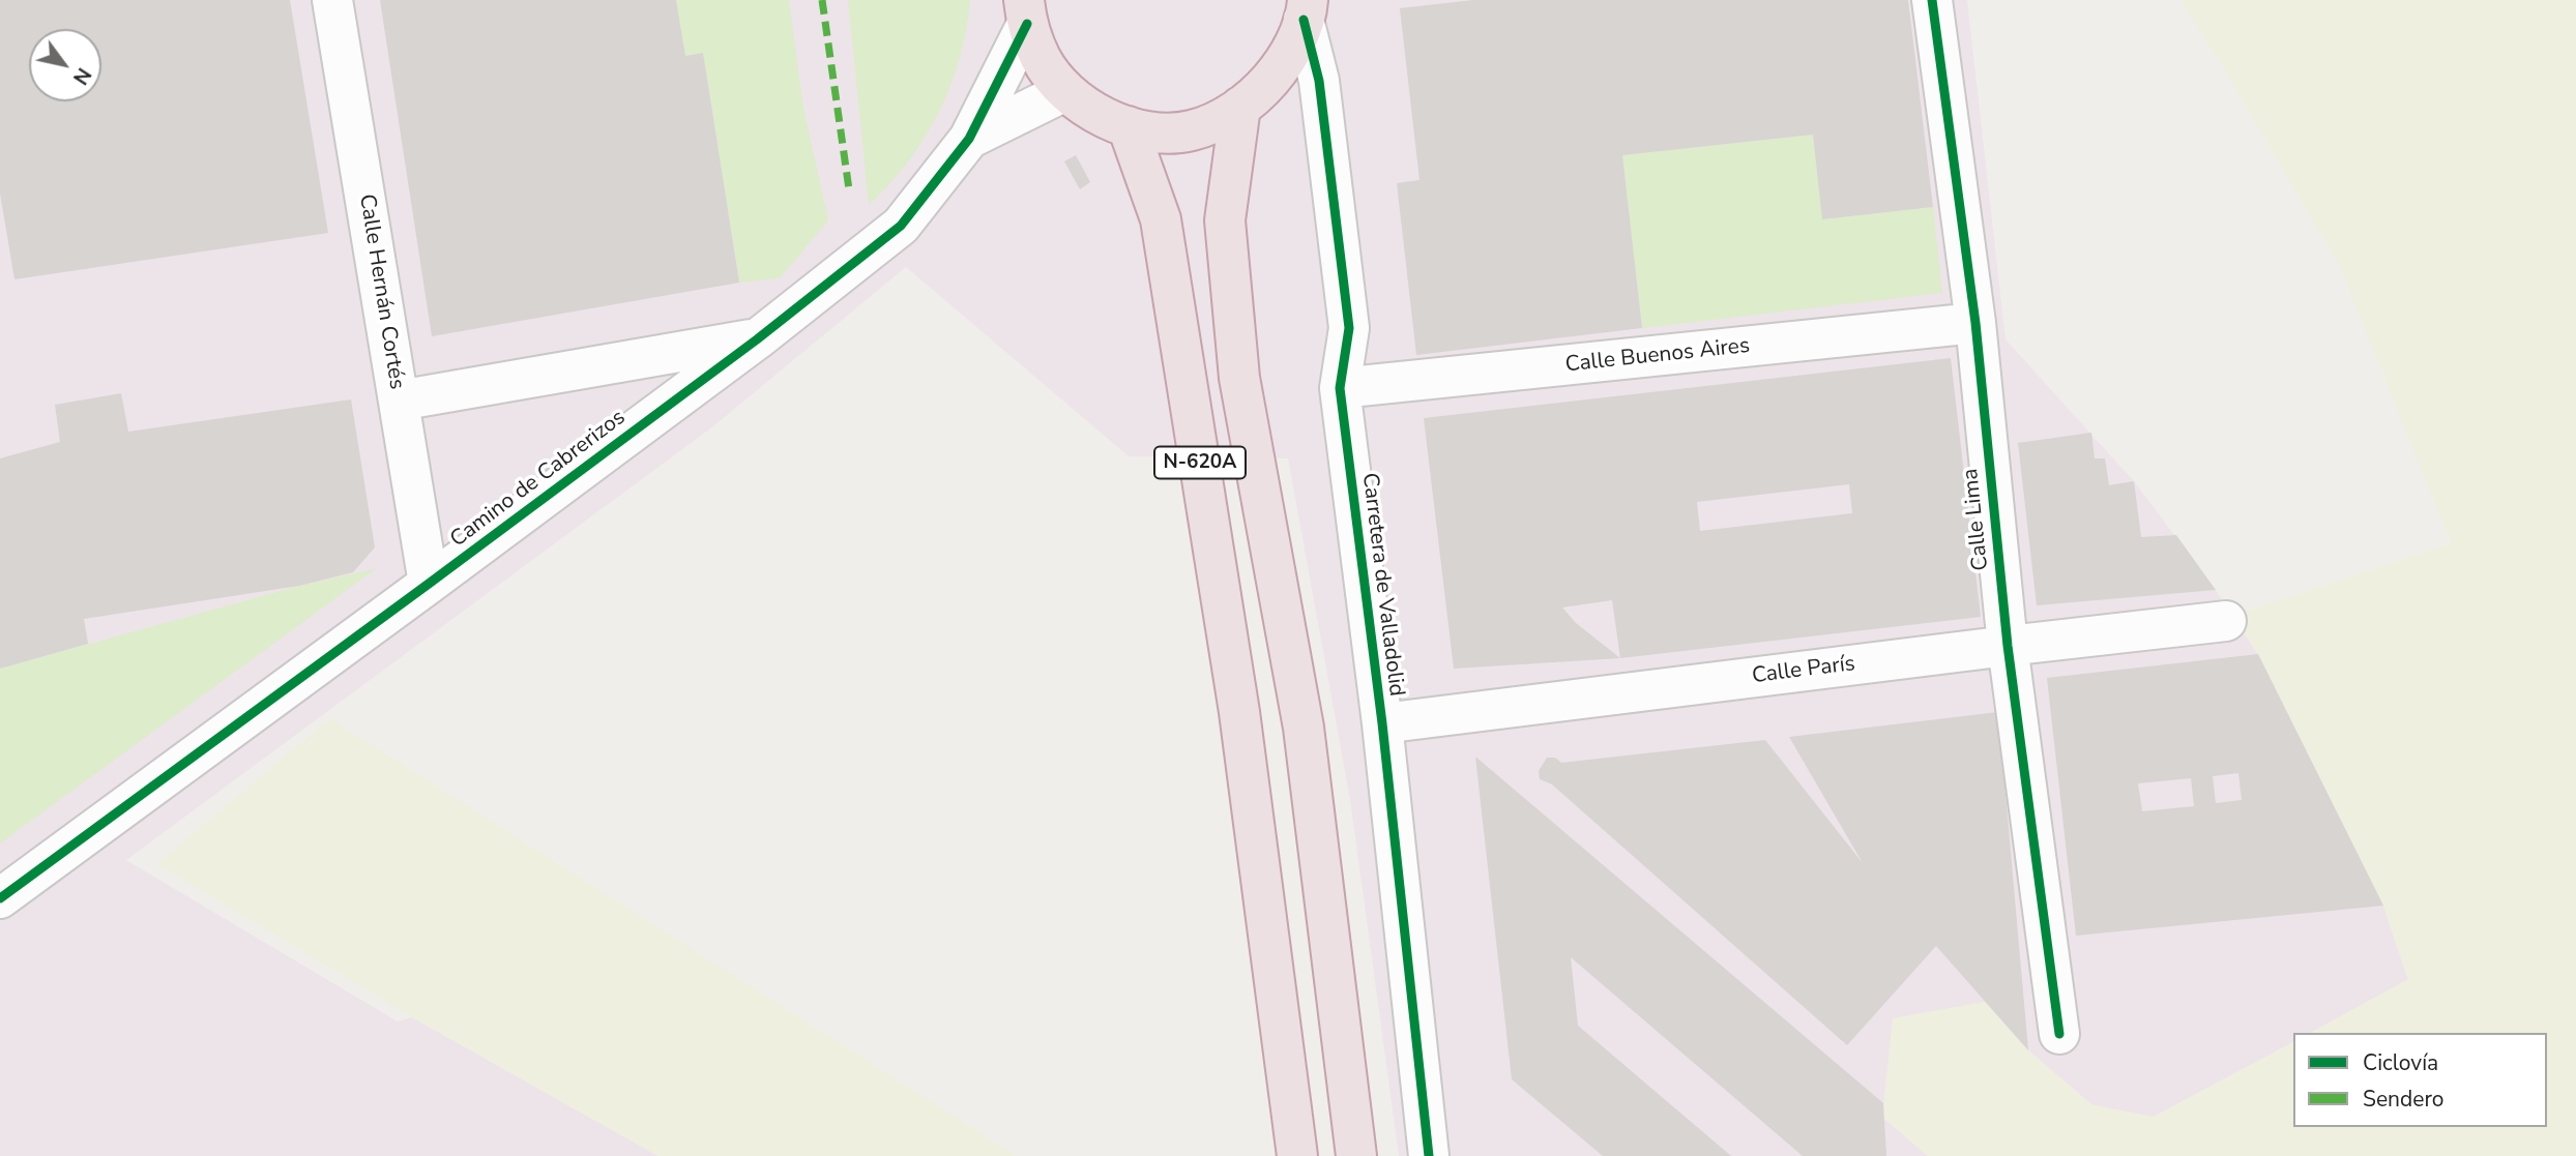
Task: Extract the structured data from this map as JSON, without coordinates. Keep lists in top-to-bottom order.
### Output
{
  "streets": {
    "highway": ["N-620A"],
    "street": [
      "Calle Hernán Cortés",
      "Calle Buenos Aires",
      "Camino de Cabrerizos",
      "Calle Lima",
      "Carretera de Valladolid",
      "Calle París"
    ]
  },
  "crossings": [
    ["Calle Hernán Cortés", "Camino de Cabrerizos"],
    ["Calle Buenos Aires", "Calle Lima"],
    ["Calle Buenos Aires", "Carretera de Valladolid"],
    ["Calle Lima", "Calle París"],
    ["Carretera de Valladolid", "Calle París"]
  ],
  "legend": ["Ciclovía", "Sendero"],
  "north": "bottom right"
}
